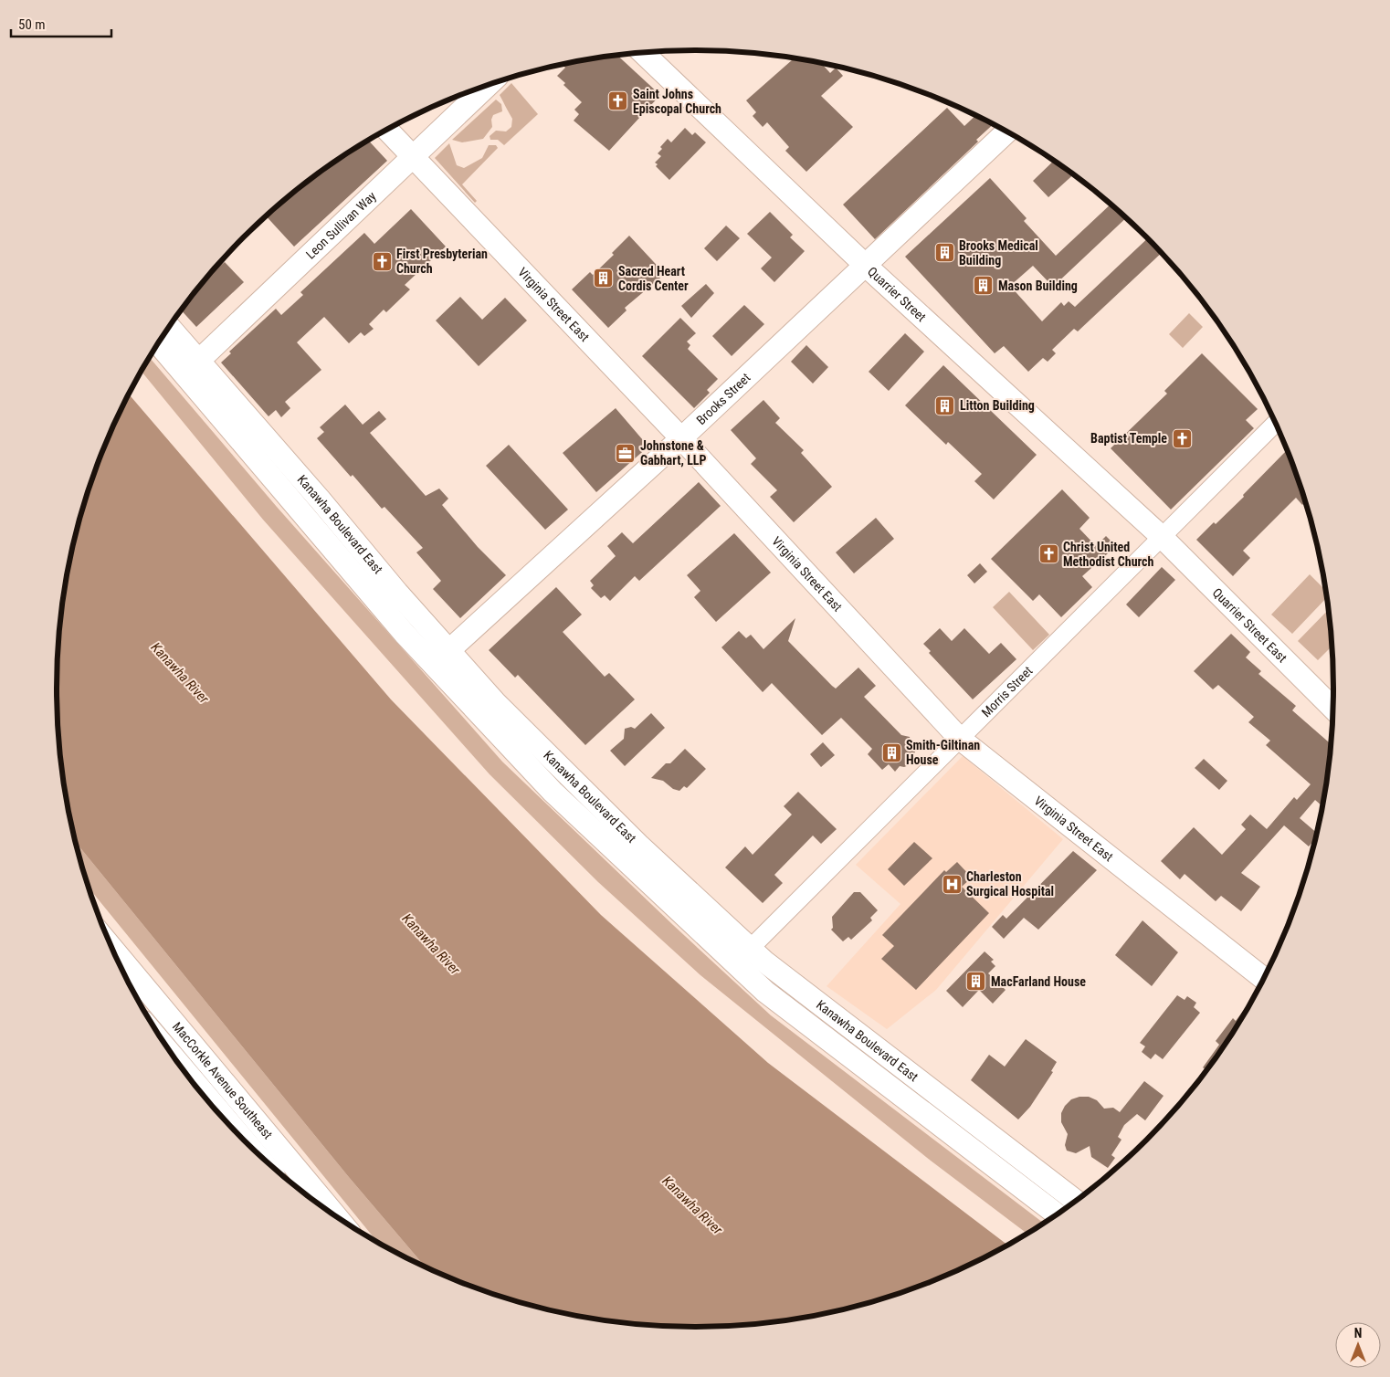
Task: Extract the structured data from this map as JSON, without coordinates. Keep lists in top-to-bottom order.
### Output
{
  "streets": {
    "main road": [
      "Leon Sullivan Way",
      "Quarrier Street",
      "Virginia Street East",
      "Brooks Street",
      "Kanawha Boulevard East",
      "Quarrier Street East",
      "MacCorkle Avenue Southeast"
    ],
    "street": ["Morris Street"]
  },
  "crossings": [
    ["Leon Sullivan Way", "Virginia Street East"],
    ["Leon Sullivan Way", "Kanawha Boulevard East"],
    ["Quarrier Street", "Brooks Street"],
    ["Quarrier Street", "Quarrier Street East"],
    ["Quarrier Street", "Morris Street"],
    ["Virginia Street East", "Brooks Street"],
    ["Virginia Street East", "Morris Street"],
    ["Brooks Street", "Kanawha Boulevard East"],
    ["Kanawha Boulevard East", "Morris Street"],
    ["Quarrier Street East", "Morris Street"]
  ],
  "water": ["Kanawha River"],
  "places": {
    "church": [
      "Saint Johns Episcopal Church",
      "First Presbyterian Church",
      "Baptist Temple",
      "Christ United Methodist Church"
    ],
    "building": [
      "Brooks Medical Building",
      "Sacred Heart Cordis Center",
      "Mason Building",
      "Litton Building",
      "Smith-Giltinan House",
      "MacFarland House"
    ],
    "office": ["Johnstone & Gabhart, LLP"],
    "hospital": ["Charleston Surgical Hospital"]
  },
  "scale_bar": "50 m",
  "north": "top"
}
